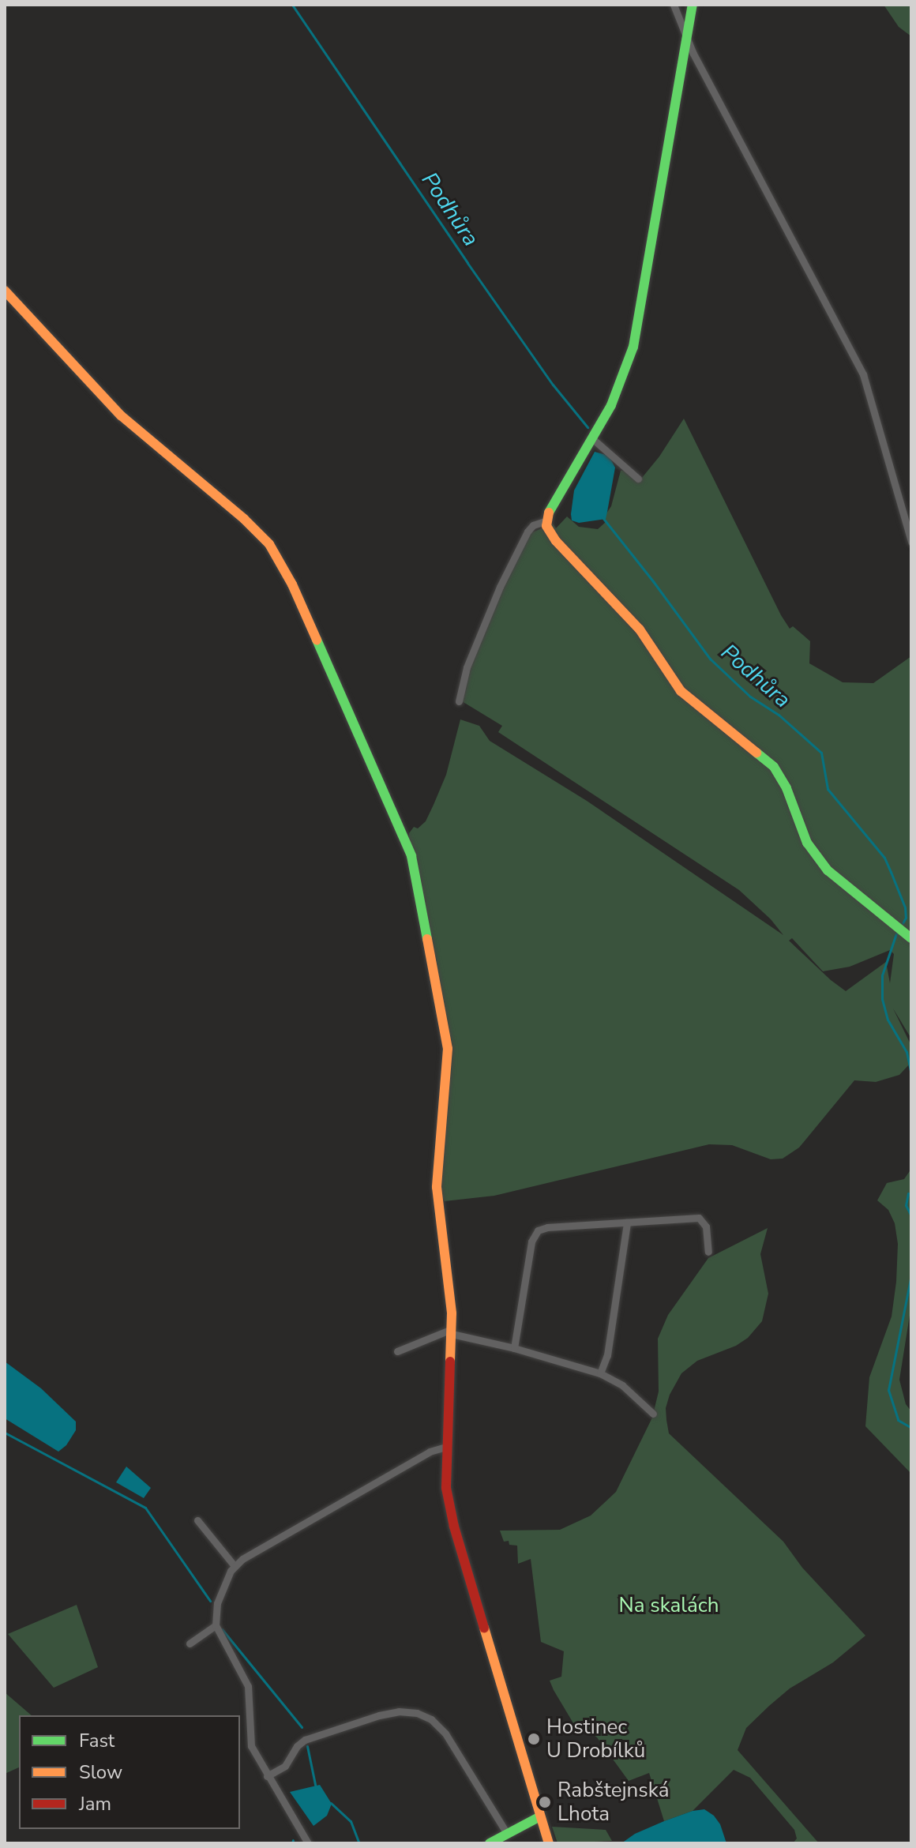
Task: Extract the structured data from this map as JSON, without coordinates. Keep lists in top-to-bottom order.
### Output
{
  "water": ["Podhůra"],
  "parks": ["Na skalách"],
  "places": ["Hostinec U Drobílků", "Rabštejnská Lhota"],
  "legend": ["Fast", "Slow", "Jam"]
}
